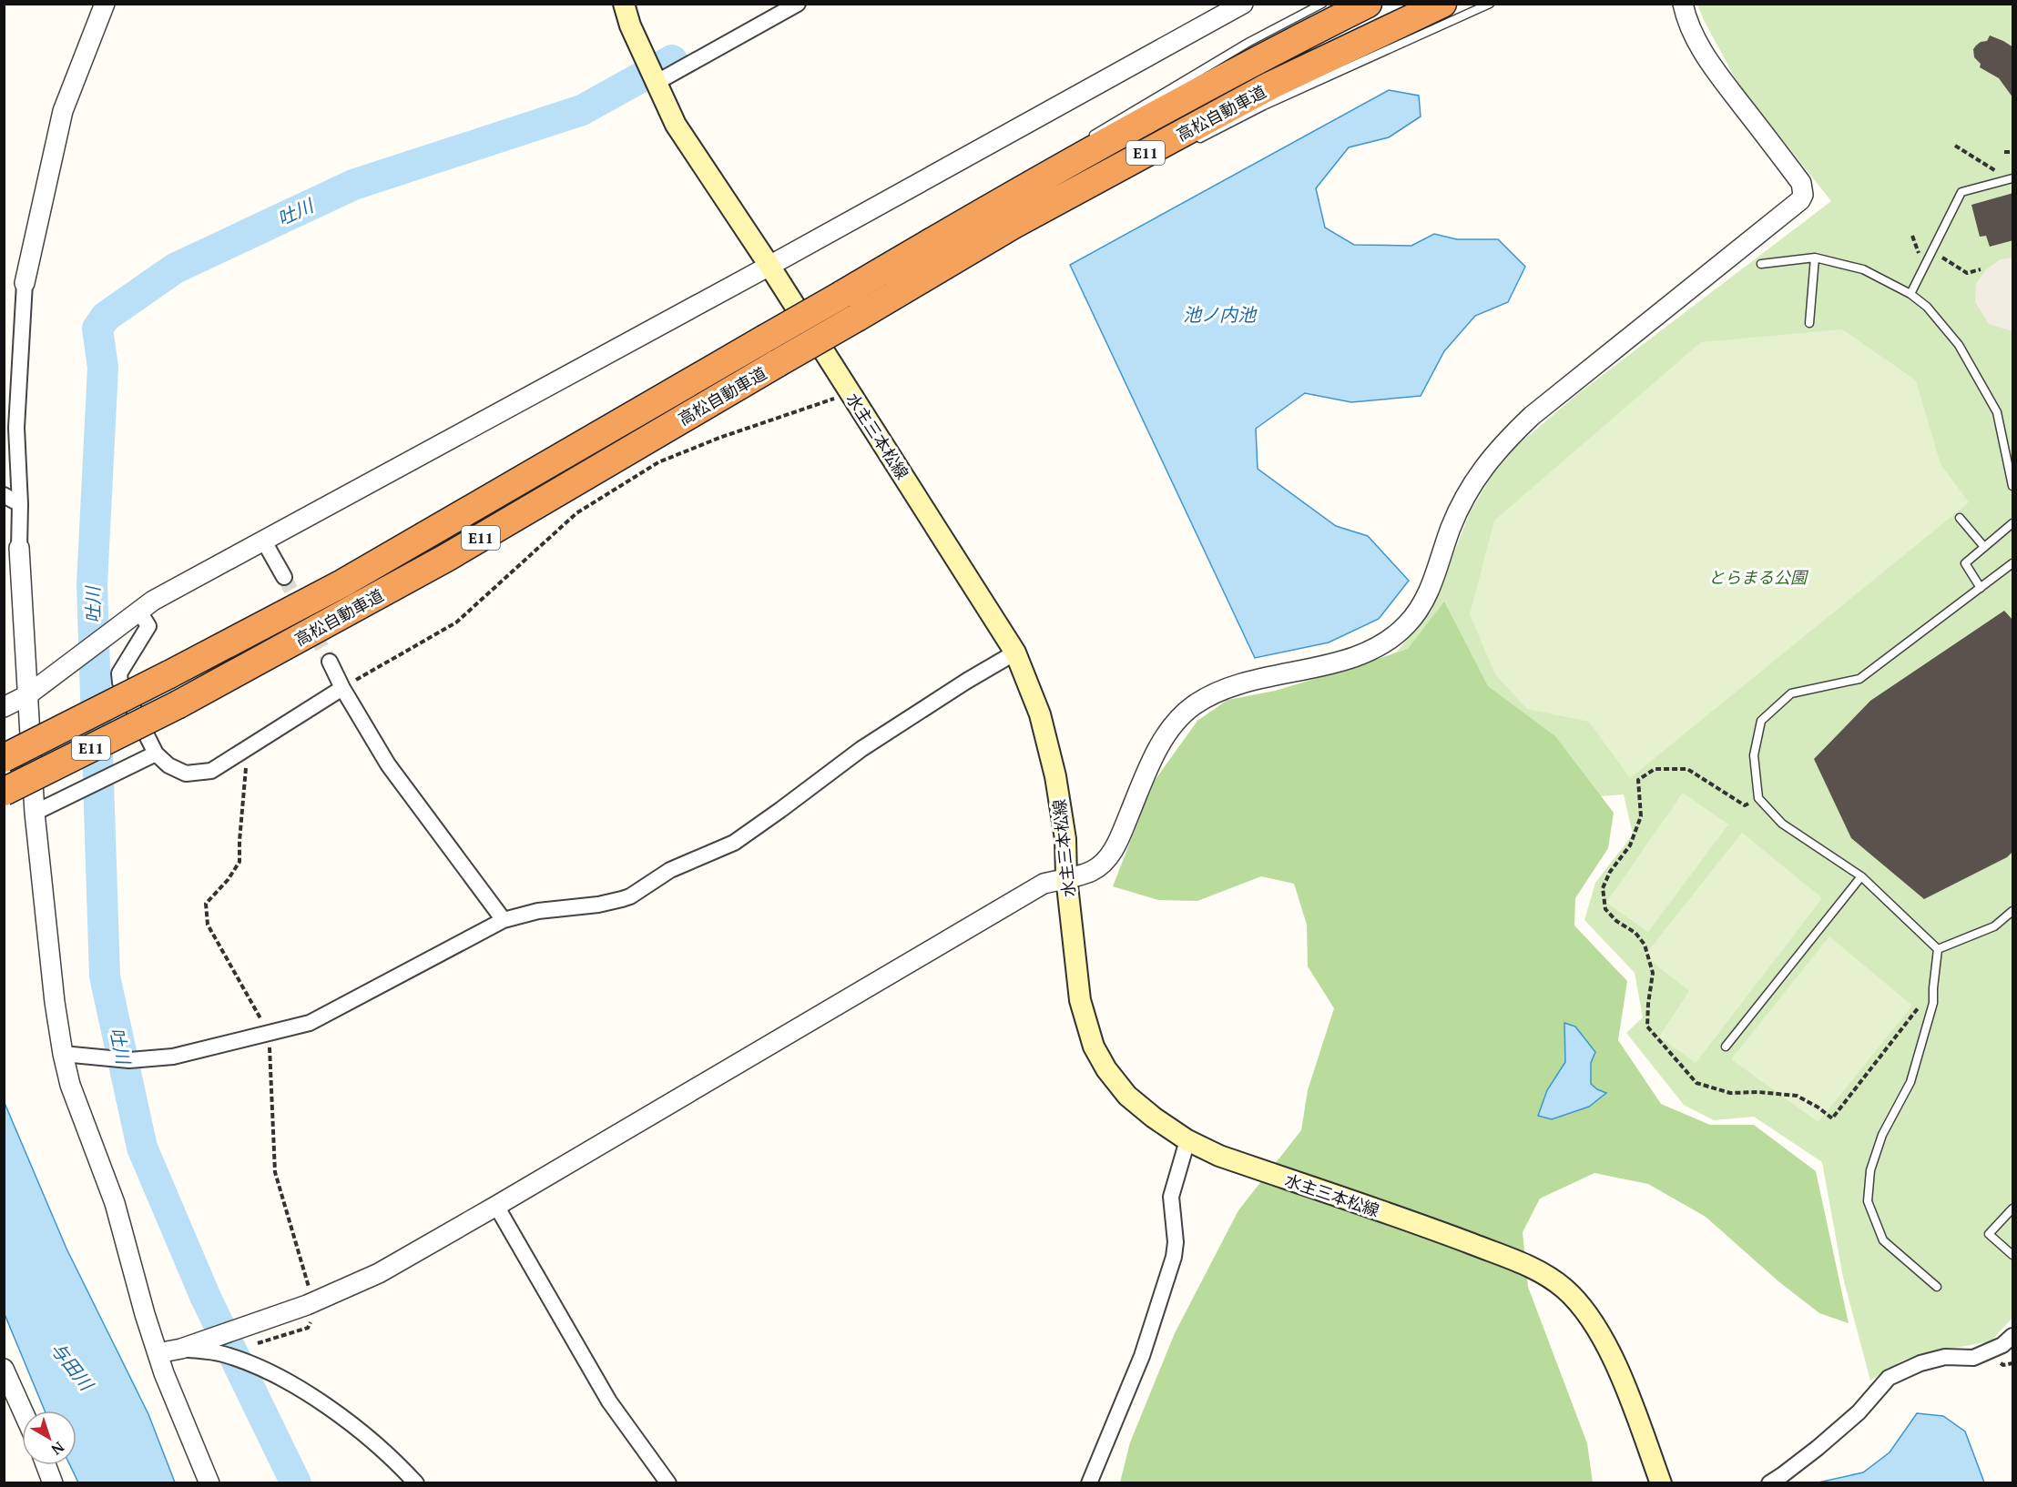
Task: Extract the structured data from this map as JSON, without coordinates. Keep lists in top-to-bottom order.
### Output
{
  "streets": {
    "highway": ["高松自動車道", "E11"],
    "main road": ["水主三本松線"]
  },
  "water": ["吐川", "池ノ内池", "与田川"],
  "parks": ["とらまる公園"],
  "north": "bottom right"
}
